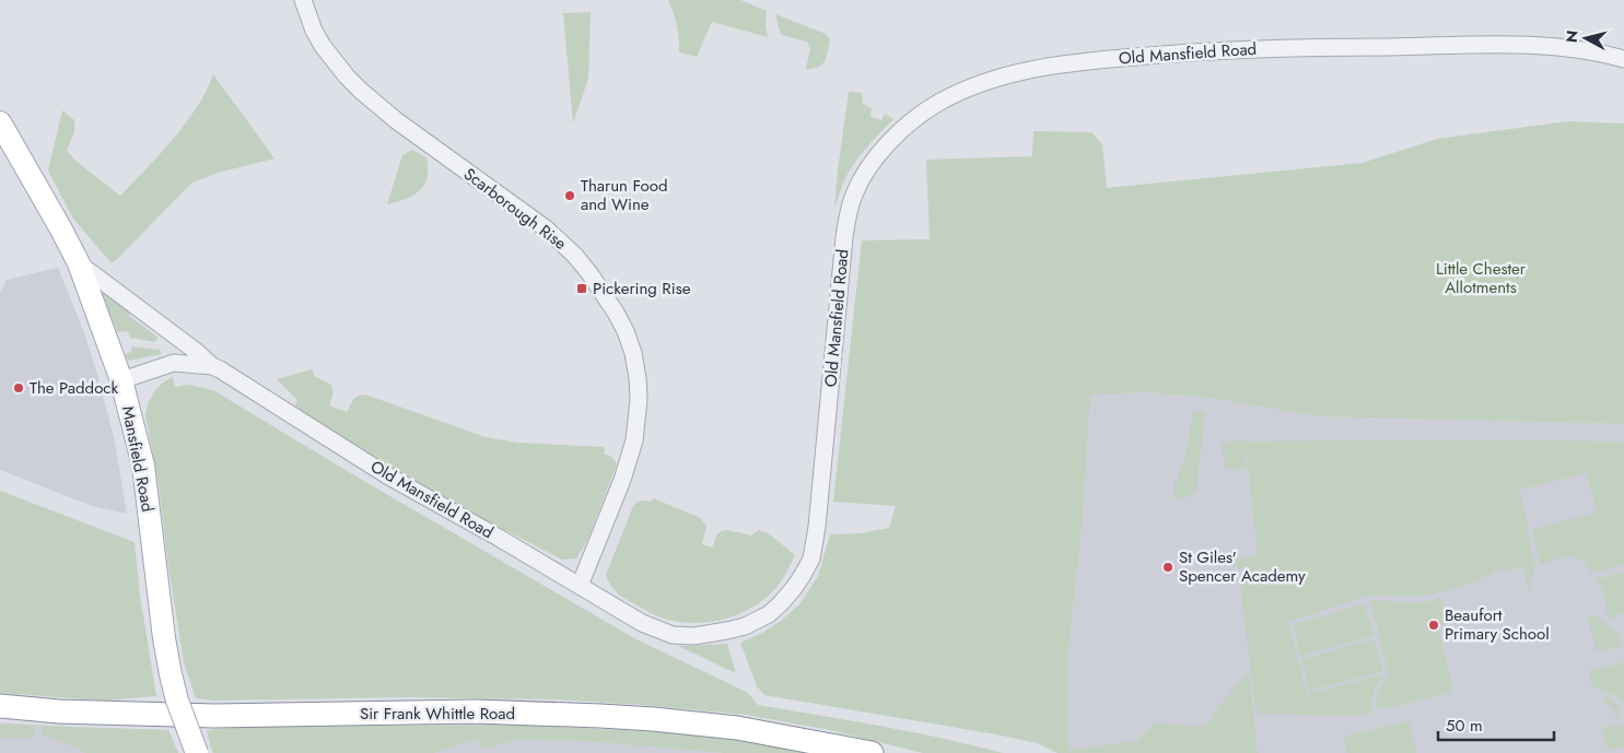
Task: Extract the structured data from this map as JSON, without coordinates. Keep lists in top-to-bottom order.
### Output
{
  "streets": {
    "highway": ["Sir Frank Whittle Road"],
    "main road": ["Mansfield Road"],
    "street": ["Old Mansfield Road", "Scarborough Rise"]
  },
  "crossings": [
    ["Old Mansfield Road", "Scarborough Rise"],
    ["Old Mansfield Road", "Mansfield Road"]
  ],
  "parks": ["Little Chester Allotments"],
  "places": {
    "other": [
      "Tharun Food and Wine",
      "The Paddock",
      "St Giles' Spencer Academy",
      "Beaufort Primary School"
    ],
    "transit": ["Pickering Rise"]
  },
  "scale_bar": "50 m",
  "north": "left"
}
